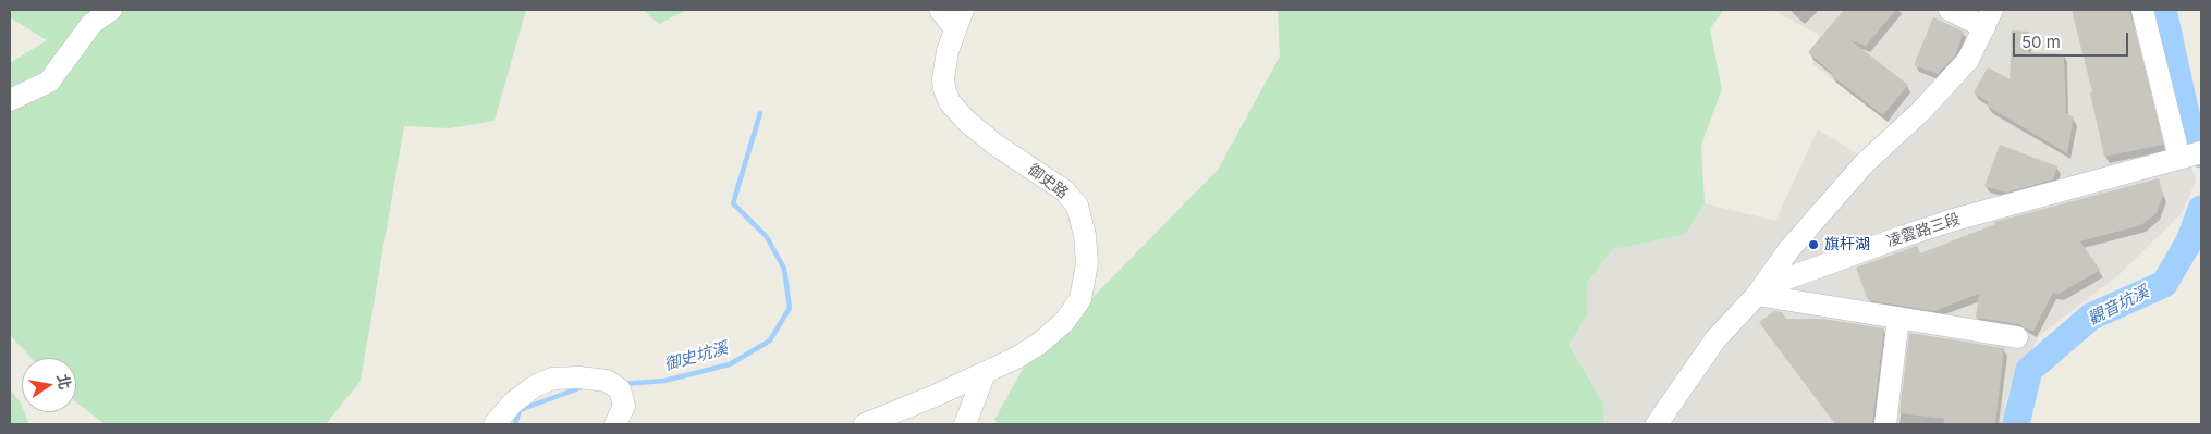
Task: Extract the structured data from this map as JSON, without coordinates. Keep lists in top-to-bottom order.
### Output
{
  "streets": {
    "street": ["御史路", "凌雲路三段"]
  },
  "water": ["觀音坑溪", "御史坑溪"],
  "places": ["旗杆湖"],
  "scale_bar": "50 m",
  "north": "right"
}
